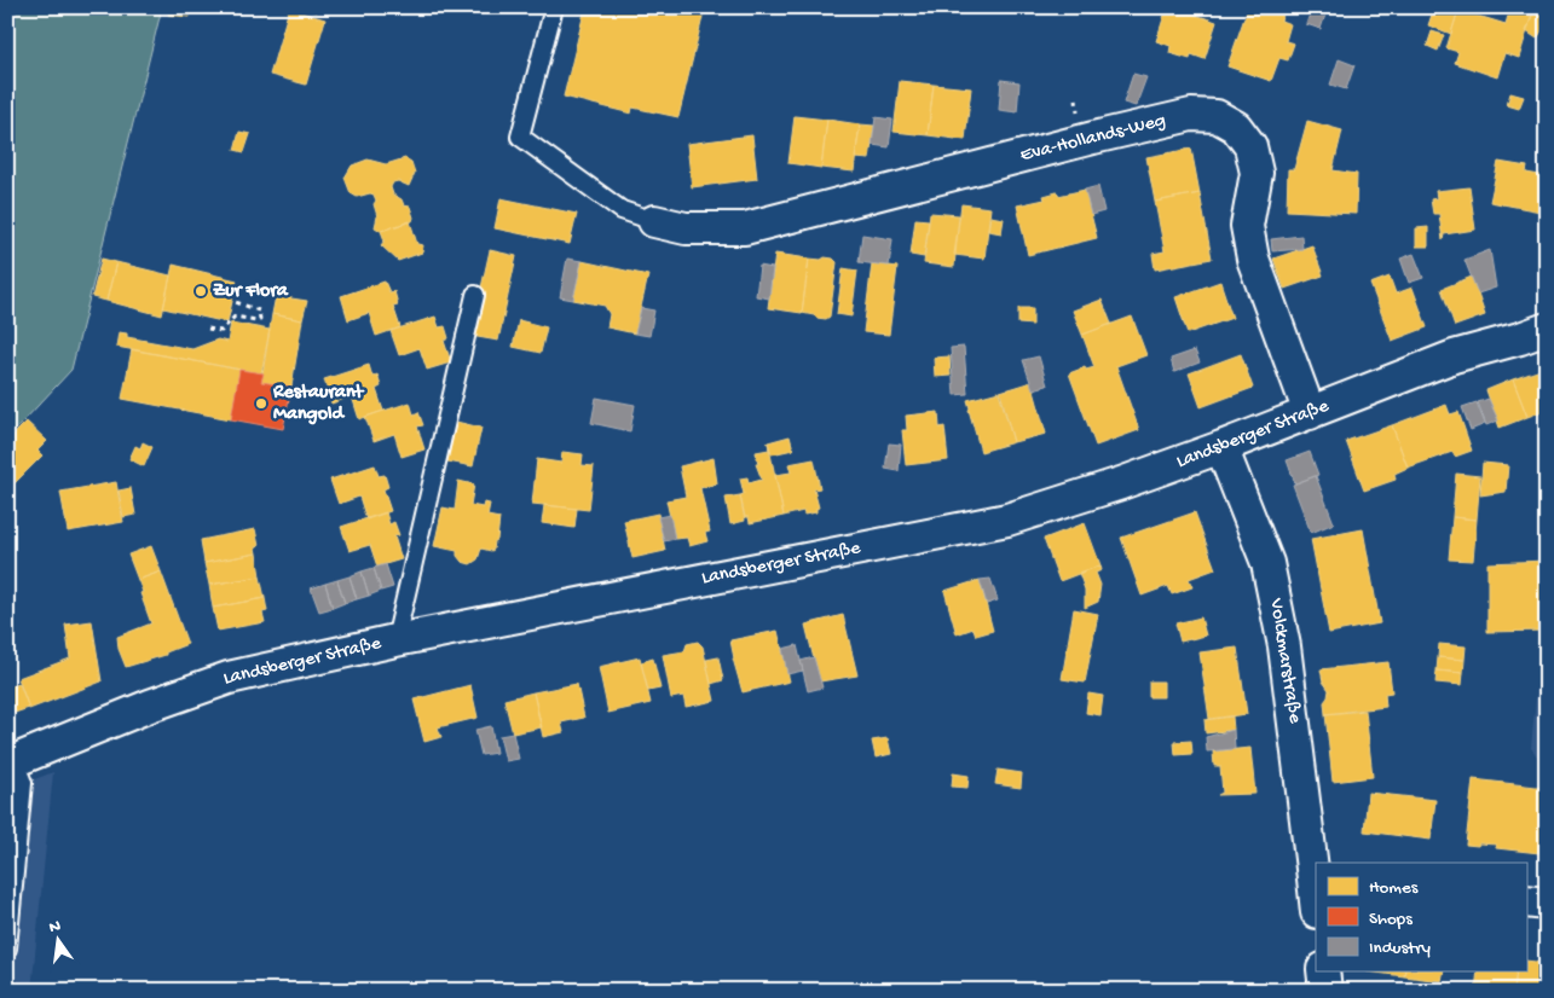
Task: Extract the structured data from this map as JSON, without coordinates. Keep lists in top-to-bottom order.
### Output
{
  "streets": {
    "street": ["Eva-Hollands-Weg", "Landsberger Straße", "Volckmarstraße"]
  },
  "crossings": [
    ["Eva-Hollands-Weg", "Landsberger Straße"],
    ["Landsberger Straße", "Volckmarstraße"]
  ],
  "places": ["Zur Flora", "Restaurant Mangold"],
  "legend": ["Homes", "Shops", "Industry"],
  "north": "top"
}
